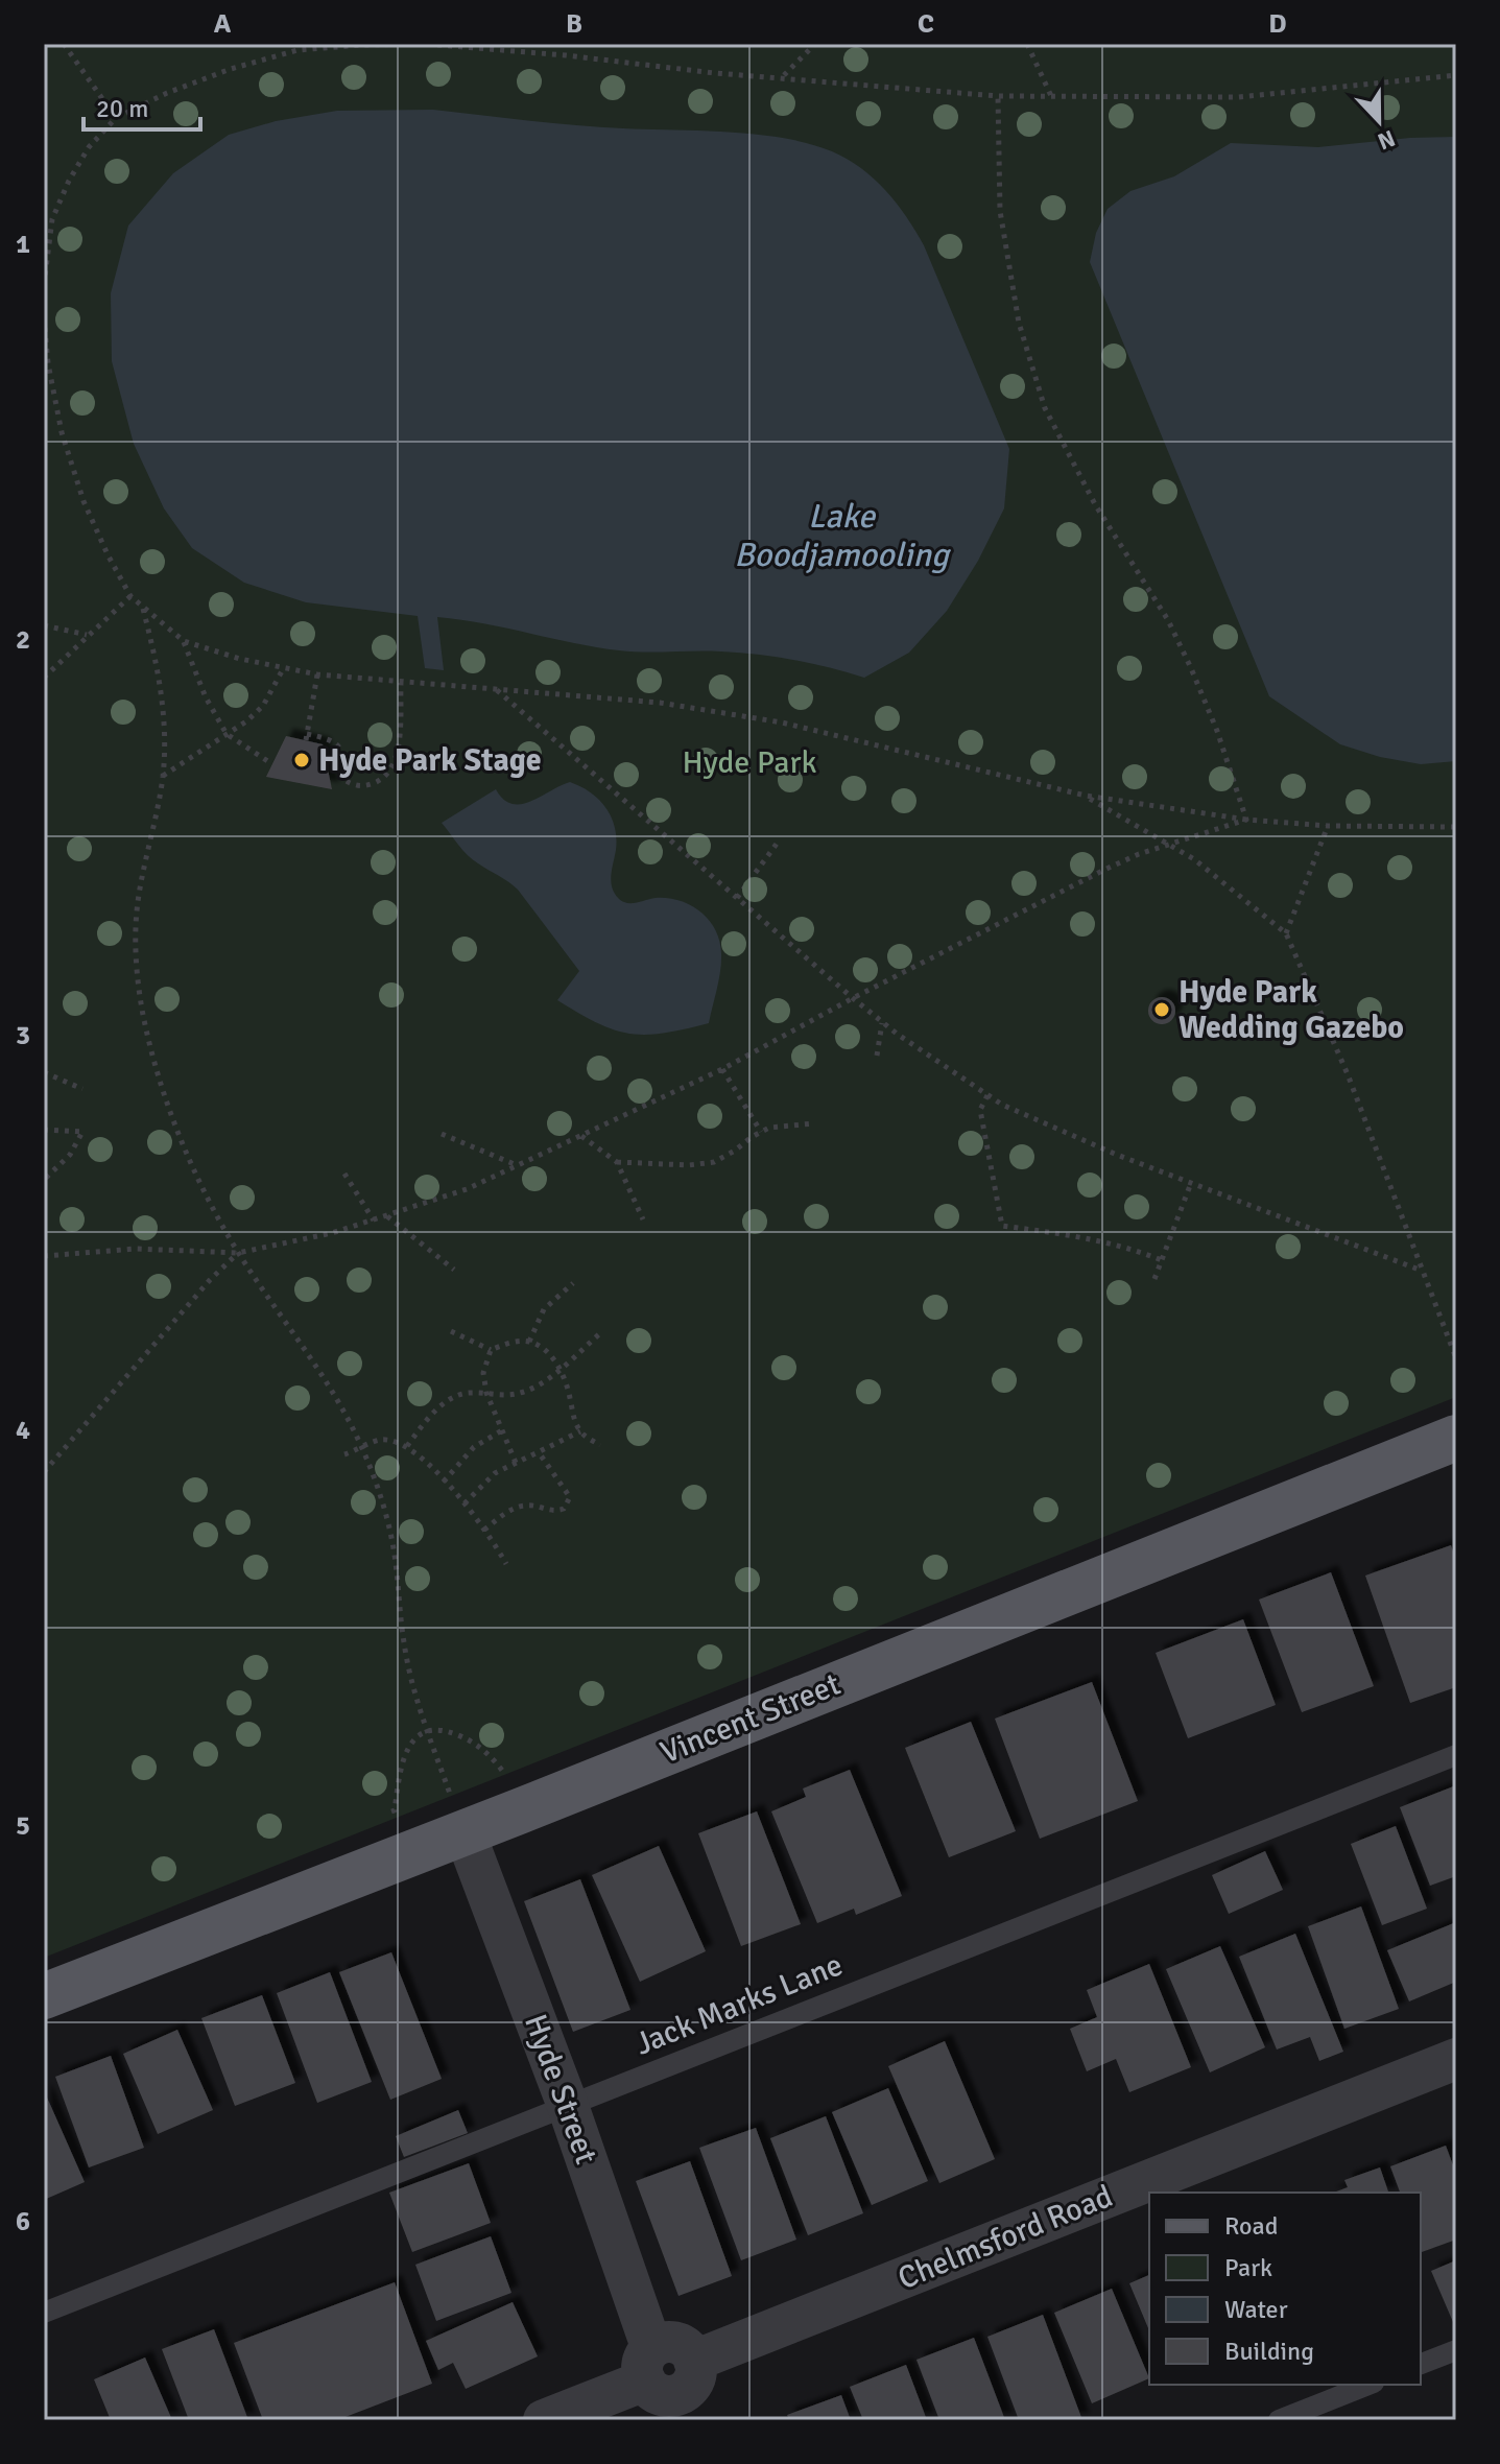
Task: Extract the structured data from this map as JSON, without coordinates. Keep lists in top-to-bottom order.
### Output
{
  "streets": {
    "main road": ["Vincent Street"],
    "street": ["Hyde Street", "Chelmsford Road"],
    "lane": ["Jack Marks Lane"]
  },
  "crossings": [
    ["Vincent Street", "Hyde Street"],
    ["Jack Marks Lane", "Hyde Street"],
    ["Hyde Street", "Chelmsford Road"]
  ],
  "water": ["Lake Boodjamooling"],
  "parks": ["Hyde Park"],
  "places": ["Hyde Park Stage", "Hyde Park Wedding Gazebo"],
  "legend": [
    "Road",
    "Park",
    "Water",
    "Building"
  ],
  "scale_bar": "20 m",
  "north": "bottom",
  "grid": {
    "columns": [
      "A",
      "B",
      "C",
      "D"
    ],
    "rows": [
      "1",
      "2",
      "3",
      "4",
      "5",
      "6"
    ]
  }
}
